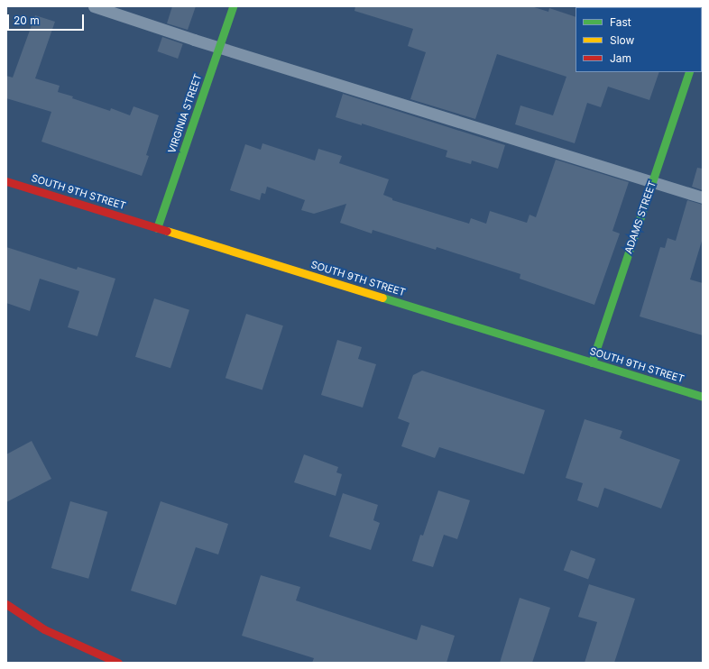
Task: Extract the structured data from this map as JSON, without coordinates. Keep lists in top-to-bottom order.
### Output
{
  "streets": {
    "street": ["VIRGINIA STREET", "SOUTH 9TH STREET", "ADAMS STREET"]
  },
  "crossings": [
    ["VIRGINIA STREET", "SOUTH 9TH STREET"],
    ["SOUTH 9TH STREET", "ADAMS STREET"]
  ],
  "legend": ["Fast", "Slow", "Jam"],
  "scale_bar": "20 m"
}
